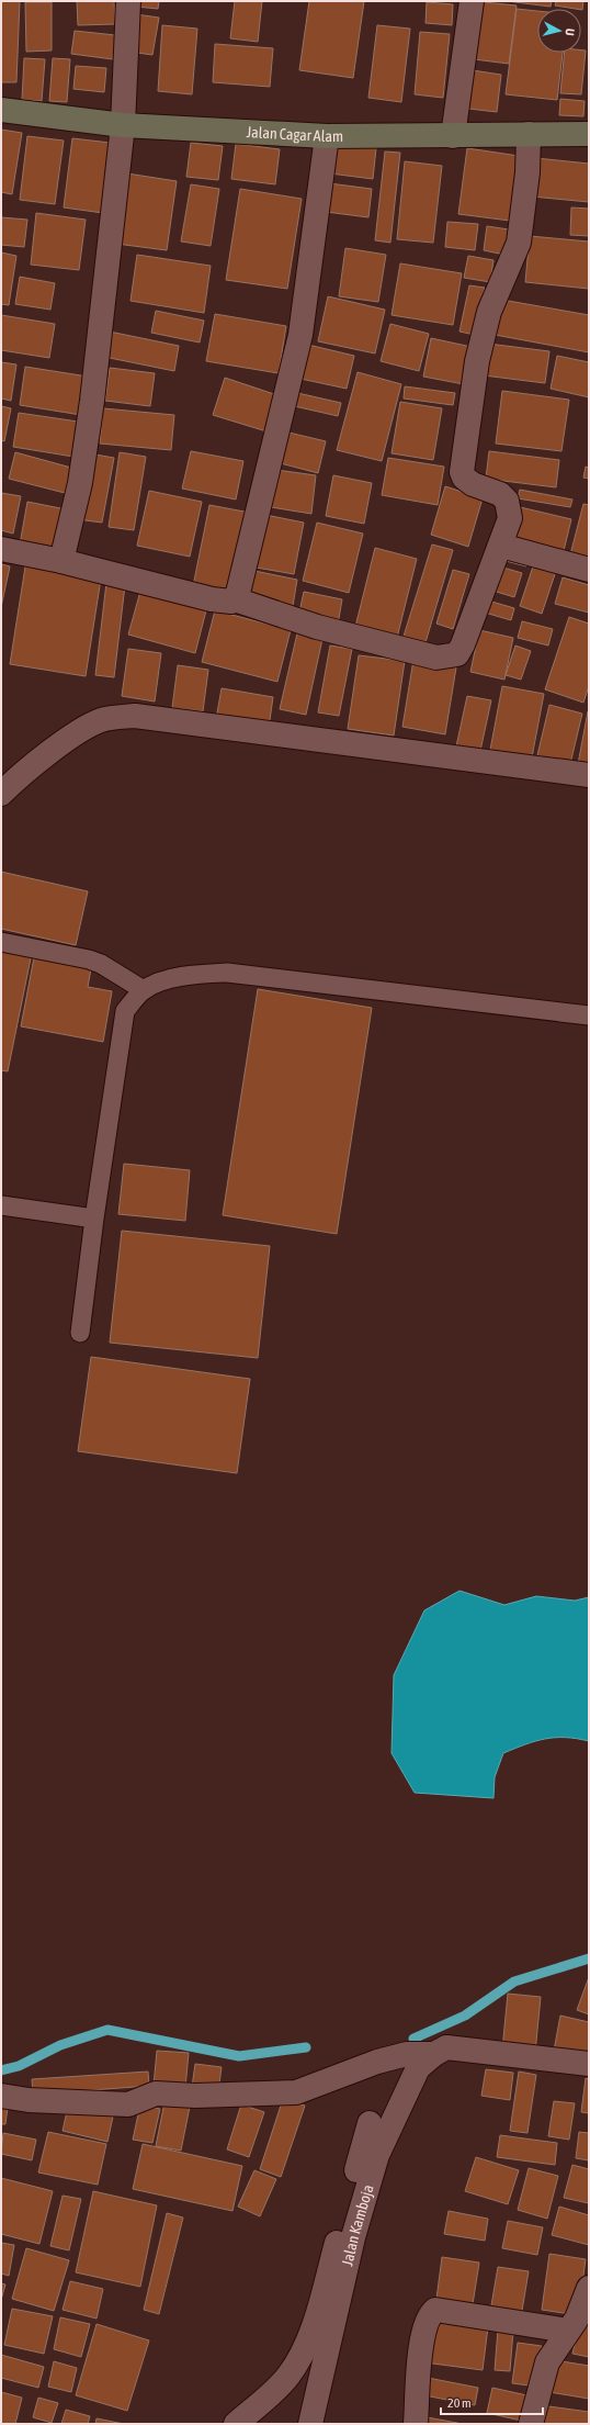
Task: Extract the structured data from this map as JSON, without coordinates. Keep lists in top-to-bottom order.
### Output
{
  "streets": {
    "street": ["Jalan Cagar Alam", "Jalan Kamboja"]
  },
  "scale_bar": "20 m",
  "north": "right"
}
